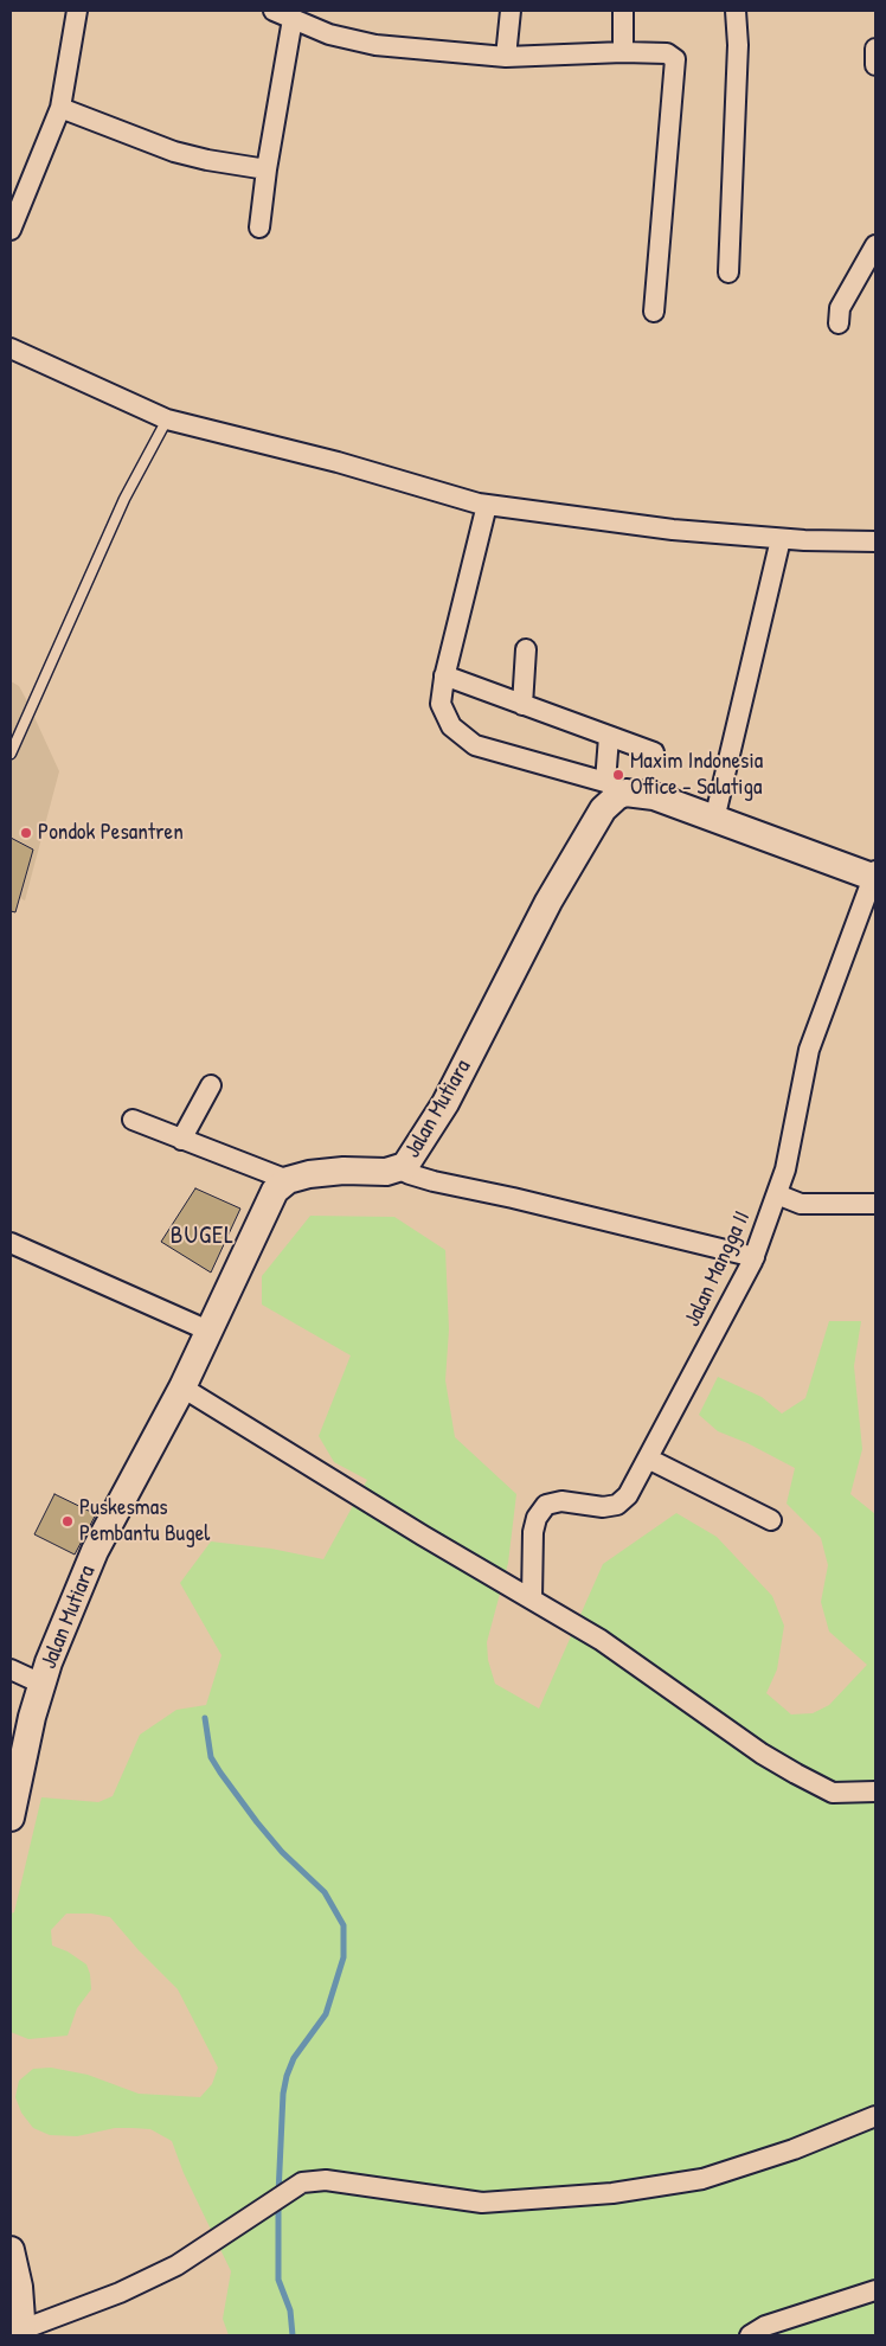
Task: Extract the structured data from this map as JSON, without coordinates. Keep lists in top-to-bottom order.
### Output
{
  "streets": {
    "street": ["Jalan Mutiara", "Jalan Mangga II"]
  },
  "districts": ["BUGEL"],
  "places": ["Maxim Indonesia Office - Salatiga", "Pondok Pesantren", "Puskesmas Pembantu Bugel"]
}
